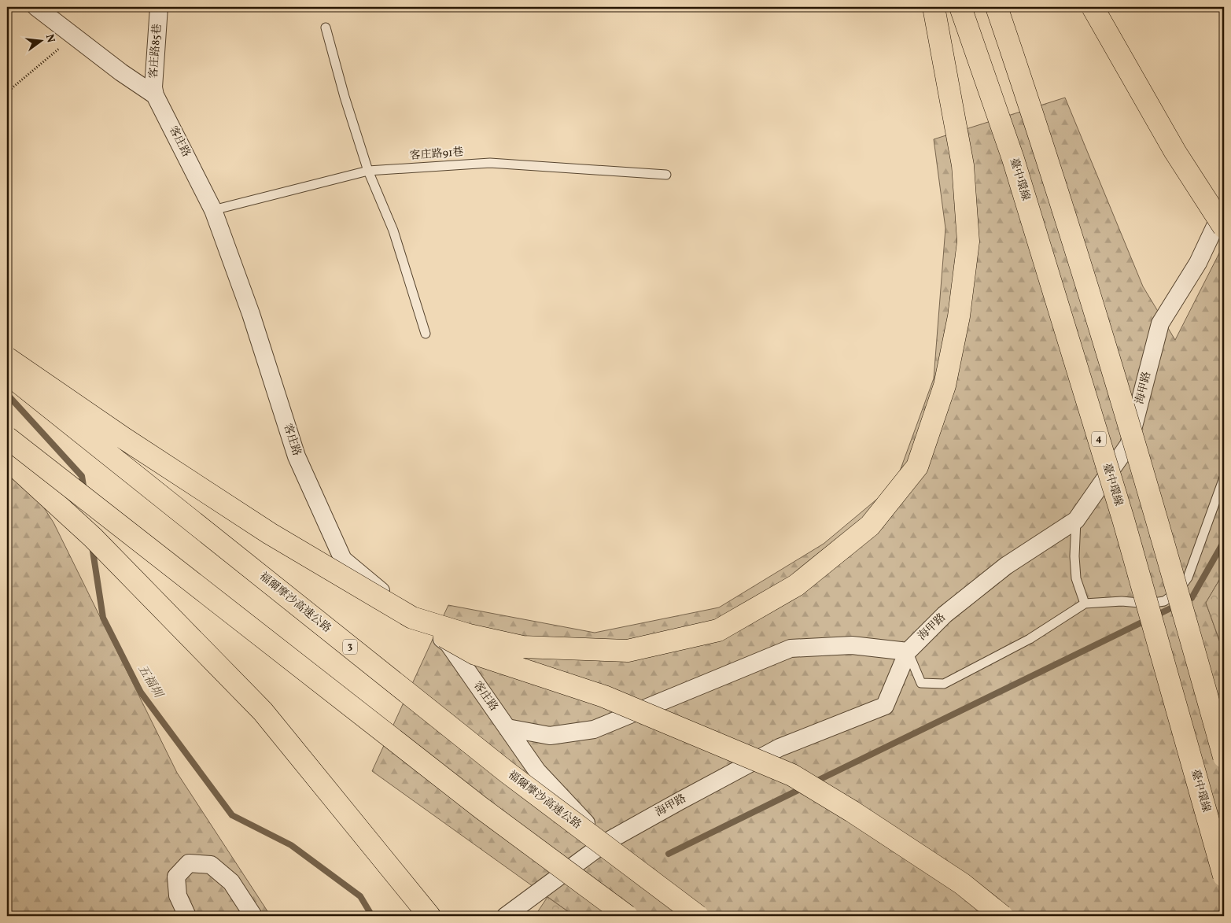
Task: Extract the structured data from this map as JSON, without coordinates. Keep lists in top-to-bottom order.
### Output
{
  "streets": {
    "highway": [
      "臺中環線",
      "4",
      "福爾摩沙高速公路",
      "3"
    ],
    "street": ["客庄路85巷", "客庄路", "海甲路"],
    "lane": ["客庄路91巷"]
  },
  "crossings": [
    ["客庄路85巷", "客庄路"],
    ["客庄路", "客庄路91巷"],
    ["客庄路", "海甲路"]
  ],
  "water": ["五福圳"],
  "north": "right"
}
